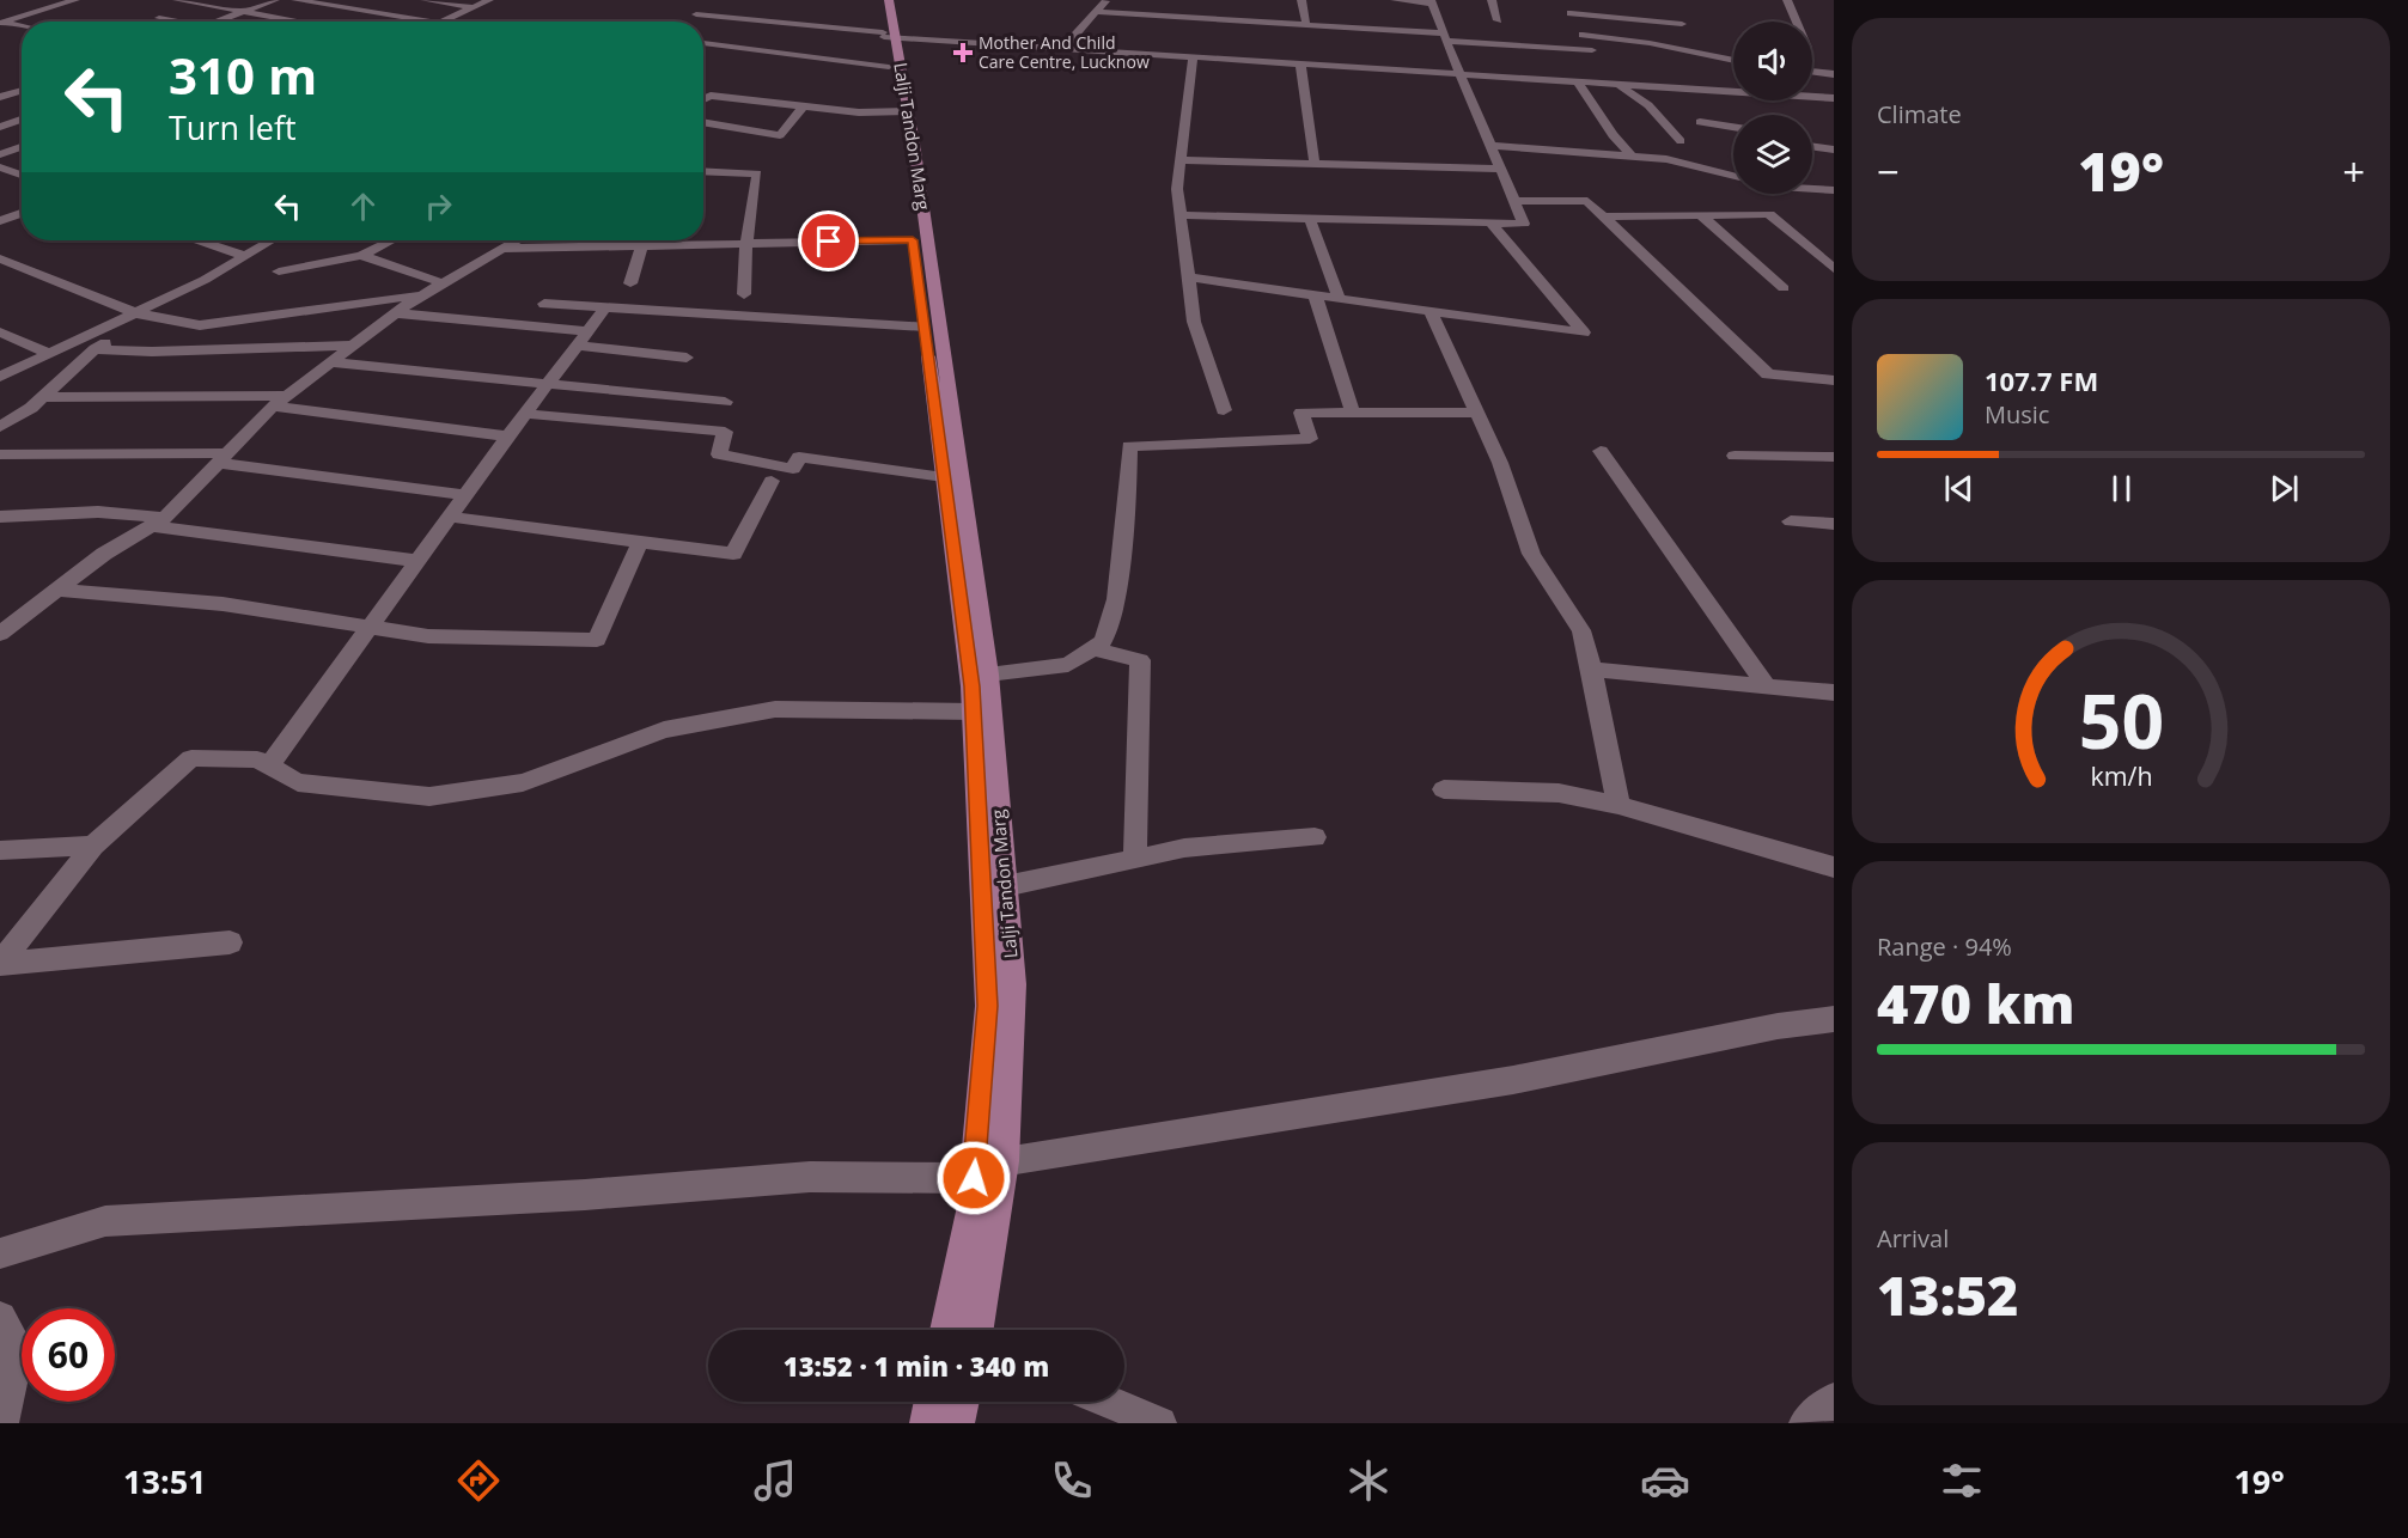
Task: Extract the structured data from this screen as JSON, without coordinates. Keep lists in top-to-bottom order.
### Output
{
  "streets": {
    "main road": ["Lalji Tandon Marg"]
  },
  "places": {
    "health": ["Mother And Child Care Centre, Lucknow"]
  },
  "page": {
    "tile": [
      "Climate",
      ["Range · 94%", "470 km"],
      ["Arrival", "13:52"]
    ],
    "turn": ["310 m", "Turn left"],
    "heat": ["−", "19°", "+"],
    "song": ["107.7 FM", "Music"],
    "limit": "60",
    "trip": "13:52 · 1 min · 340 m",
    "tabs": ["13:51", "19°"],
    "gauge": ["50", "km/h"]
  }
}
